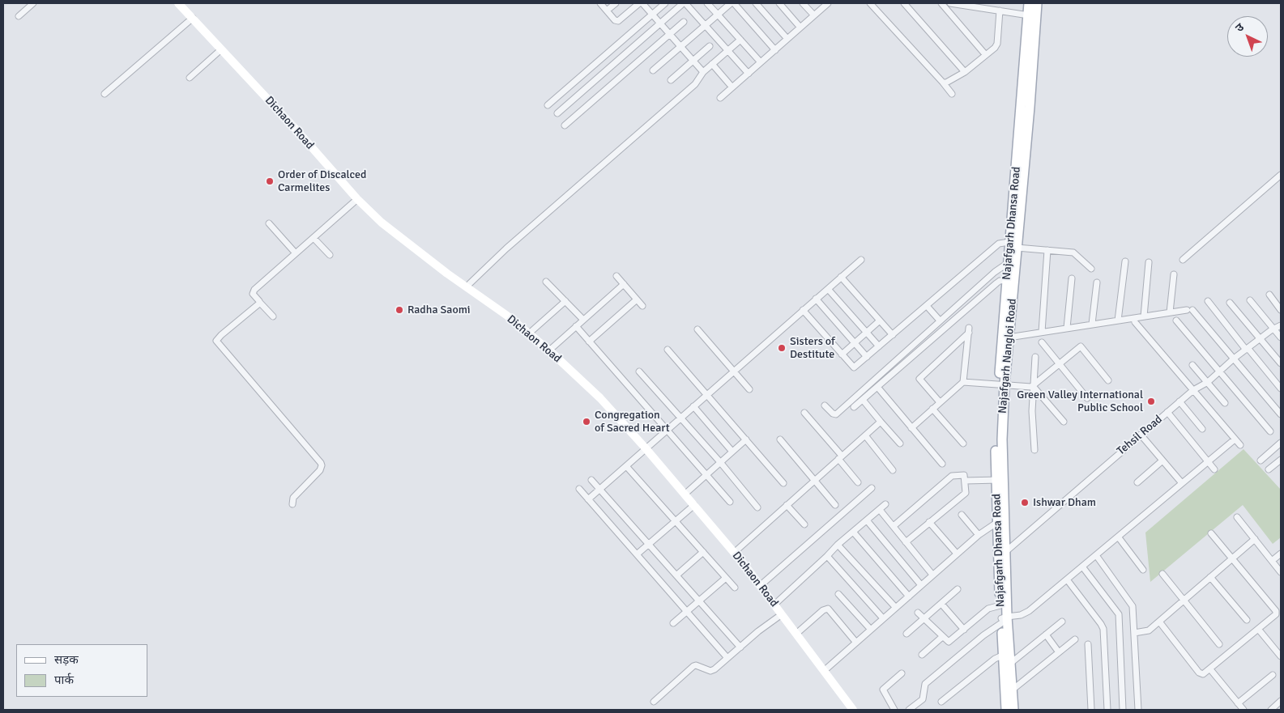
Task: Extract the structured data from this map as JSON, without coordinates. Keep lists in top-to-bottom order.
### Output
{
  "streets": {
    "main road": ["Najafgarh Dhansa Road", "Najafgarh Nangloi Road"],
    "street": ["Dichaon Road", "Tehsil Road"]
  },
  "crossings": [
    ["Najafgarh Dhansa Road", "Najafgarh Nangloi Road"],
    ["Najafgarh Nangloi Road", "Tehsil Road"]
  ],
  "places": [
    "Order of Discalced Carmelites",
    "Radha Saomi",
    "Sisters of Destitute",
    "Green Valley International Public School",
    "Congregation of Sacred Heart",
    "Ishwar Dham"
  ],
  "legend": ["सड़क", "पार्क"],
  "north": "top left"
}
